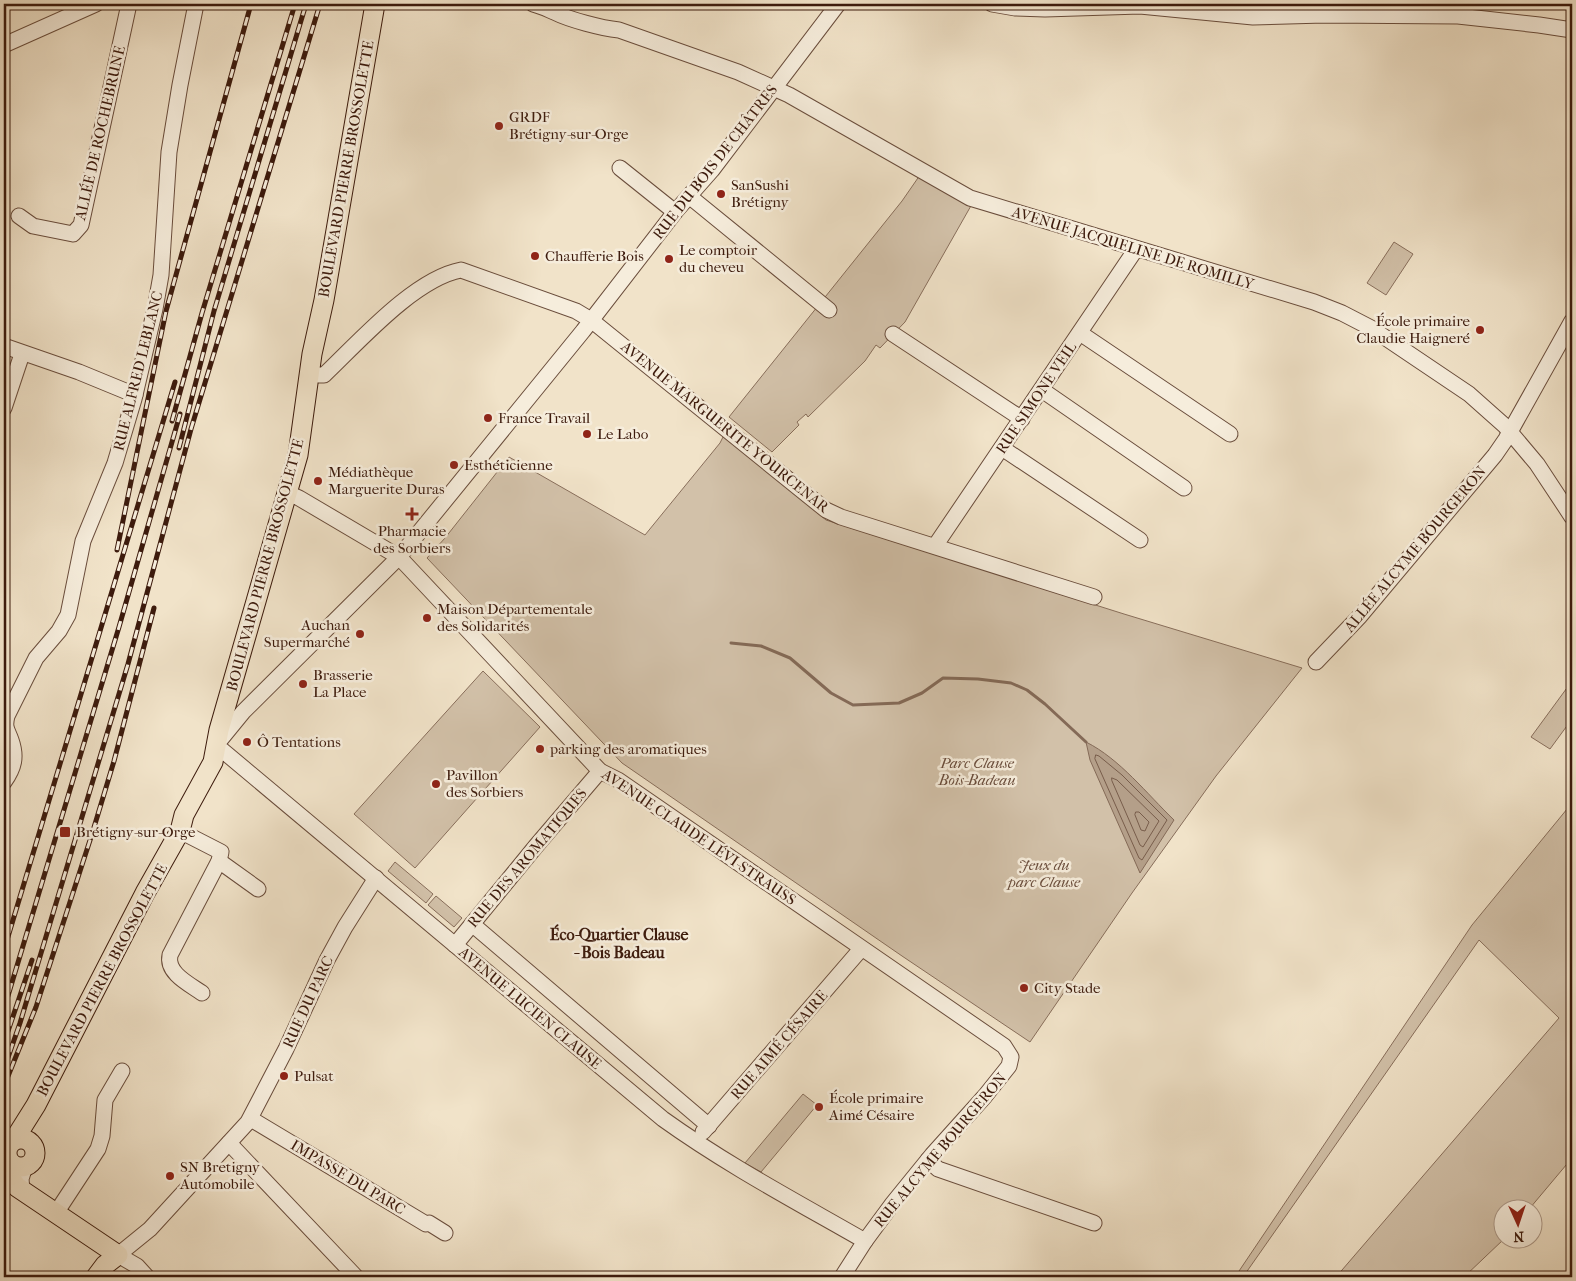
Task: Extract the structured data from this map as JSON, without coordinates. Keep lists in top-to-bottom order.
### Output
{
  "streets": {
    "main road": ["BOULEVARD PIERRE BROSSOLETTE"],
    "street": [
      "ALLÉE DE ROCHEBRUNE",
      "RUE DU BOIS DE CHÂTRES",
      "AVENUE JACQUELINE DE ROMILLY",
      "RUE ALFRED LEBLANC",
      "RUE SIMONE VEIL",
      "AVENUE MARGUERITE YOURCENAR",
      "ALLÉE ALCYME BOURGERON",
      "AVENUE CLAUDE LÉVI-STRAUSS",
      "RUE DES AROMATIQUES",
      "RUE DU PARC",
      "AVENUE LUCIEN CLAUSE",
      "RUE AIMÉ CÉSAIRE",
      "RUE ALCYME BOURGERON",
      "IMPASSE DU PARC"
    ]
  },
  "crossings": [
    ["RUE DU BOIS DE CHÂTRES", "BOULEVARD PIERRE BROSSOLETTE"],
    ["RUE DU BOIS DE CHÂTRES", "AVENUE JACQUELINE DE ROMILLY"],
    ["RUE DU BOIS DE CHÂTRES", "AVENUE MARGUERITE YOURCENAR"],
    ["RUE DU BOIS DE CHÂTRES", "AVENUE CLAUDE LÉVI-STRAUSS"],
    ["RUE DU BOIS DE CHÂTRES", "AVENUE LUCIEN CLAUSE"],
    ["BOULEVARD PIERRE BROSSOLETTE", "AVENUE CLAUDE LÉVI-STRAUSS"],
    ["BOULEVARD PIERRE BROSSOLETTE", "AVENUE LUCIEN CLAUSE"],
    ["AVENUE JACQUELINE DE ROMILLY", "RUE SIMONE VEIL"],
    ["AVENUE JACQUELINE DE ROMILLY", "ALLÉE ALCYME BOURGERON"],
    ["RUE SIMONE VEIL", "AVENUE MARGUERITE YOURCENAR"],
    ["AVENUE CLAUDE LÉVI-STRAUSS", "RUE DES AROMATIQUES"],
    ["AVENUE CLAUDE LÉVI-STRAUSS", "RUE AIMÉ CÉSAIRE"],
    ["AVENUE CLAUDE LÉVI-STRAUSS", "RUE ALCYME BOURGERON"],
    ["RUE DES AROMATIQUES", "AVENUE LUCIEN CLAUSE"],
    ["RUE DU PARC", "AVENUE LUCIEN CLAUSE"],
    ["RUE DU PARC", "IMPASSE DU PARC"],
    ["AVENUE LUCIEN CLAUSE", "RUE AIMÉ CÉSAIRE"],
    ["AVENUE LUCIEN CLAUSE", "RUE ALCYME BOURGERON"]
  ],
  "districts": ["Éco-Quartier Clause - Bois Badeau"],
  "parks": ["Parc Clause Bois-Badeau", "Jeux du parc Clause"],
  "places": {
    "other": [
      "GRDF Brétigny-sur-Orge",
      "SanSushi Brétigny",
      "Chaufferie Bois",
      "Le comptoir du cheveu",
      "École primaire Claudie Haigneré",
      "France Travail",
      "Le Labo",
      "Esthéticienne",
      "Médiathèque Marguerite Duras",
      "Maison Départementale des Solidarités",
      "Auchan Supermarché",
      "Brasserie La Place",
      "Ô Tentations",
      "parking des aromatiques",
      "Pavillon des Sorbiers",
      "City Stade",
      "Pulsat",
      "École primaire Aimé Césaire",
      "SN Bretigny Automobile"
    ],
    "health": ["Pharmacie des Sorbiers"],
    "transit": ["Brétigny-sur-Orge"]
  },
  "north": "bottom"
}
